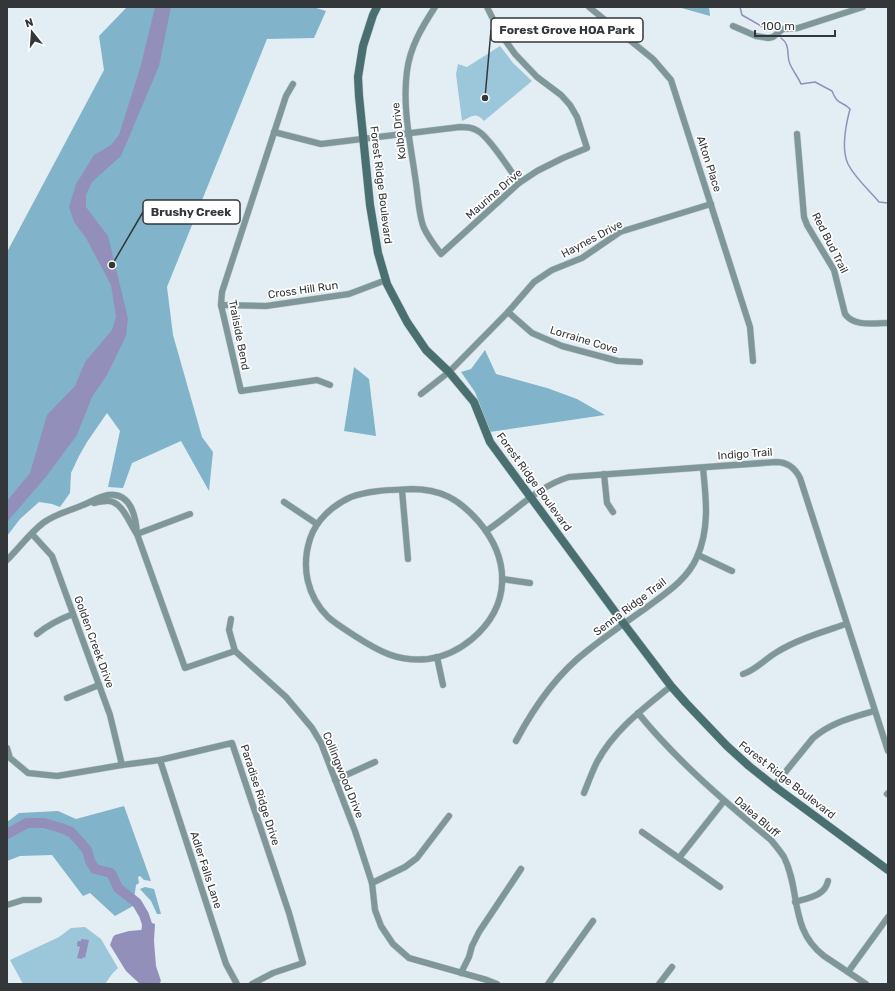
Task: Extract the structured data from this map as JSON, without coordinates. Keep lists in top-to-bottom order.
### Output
{
  "streets": {
    "street": [
      "Kolbo Drive",
      "Alton Place",
      "Forest Ridge Boulevard",
      "Maurine Drive",
      "Haynes Drive",
      "Red Bud Trail",
      "Cross Hill Run",
      "Trailside Bend",
      "Lorraine Cove",
      "Indigo Trail",
      "Senna Ridge Trail",
      "Golden Creek Drive",
      "Collingwood Drive",
      "Paradise Ridge Drive",
      "Dalea Bluff",
      "Adler Falls Lane"
    ]
  },
  "crossings": [
    ["Kolbo Drive", "Maurine Drive"],
    ["Alton Place", "Haynes Drive"],
    ["Forest Ridge Boulevard", "Haynes Drive"],
    ["Forest Ridge Boulevard", "Cross Hill Run"],
    ["Forest Ridge Boulevard", "Indigo Trail"],
    ["Forest Ridge Boulevard", "Senna Ridge Trail"],
    ["Haynes Drive", "Lorraine Cove"],
    ["Cross Hill Run", "Trailside Bend"],
    ["Indigo Trail", "Senna Ridge Trail"],
    ["Golden Creek Drive", "Paradise Ridge Drive"],
    ["Paradise Ridge Drive", "Adler Falls Lane"]
  ],
  "places": ["Forest Grove HOA Park", "Brushy Creek"],
  "scale_bar": "100 m",
  "north": "top"
}
